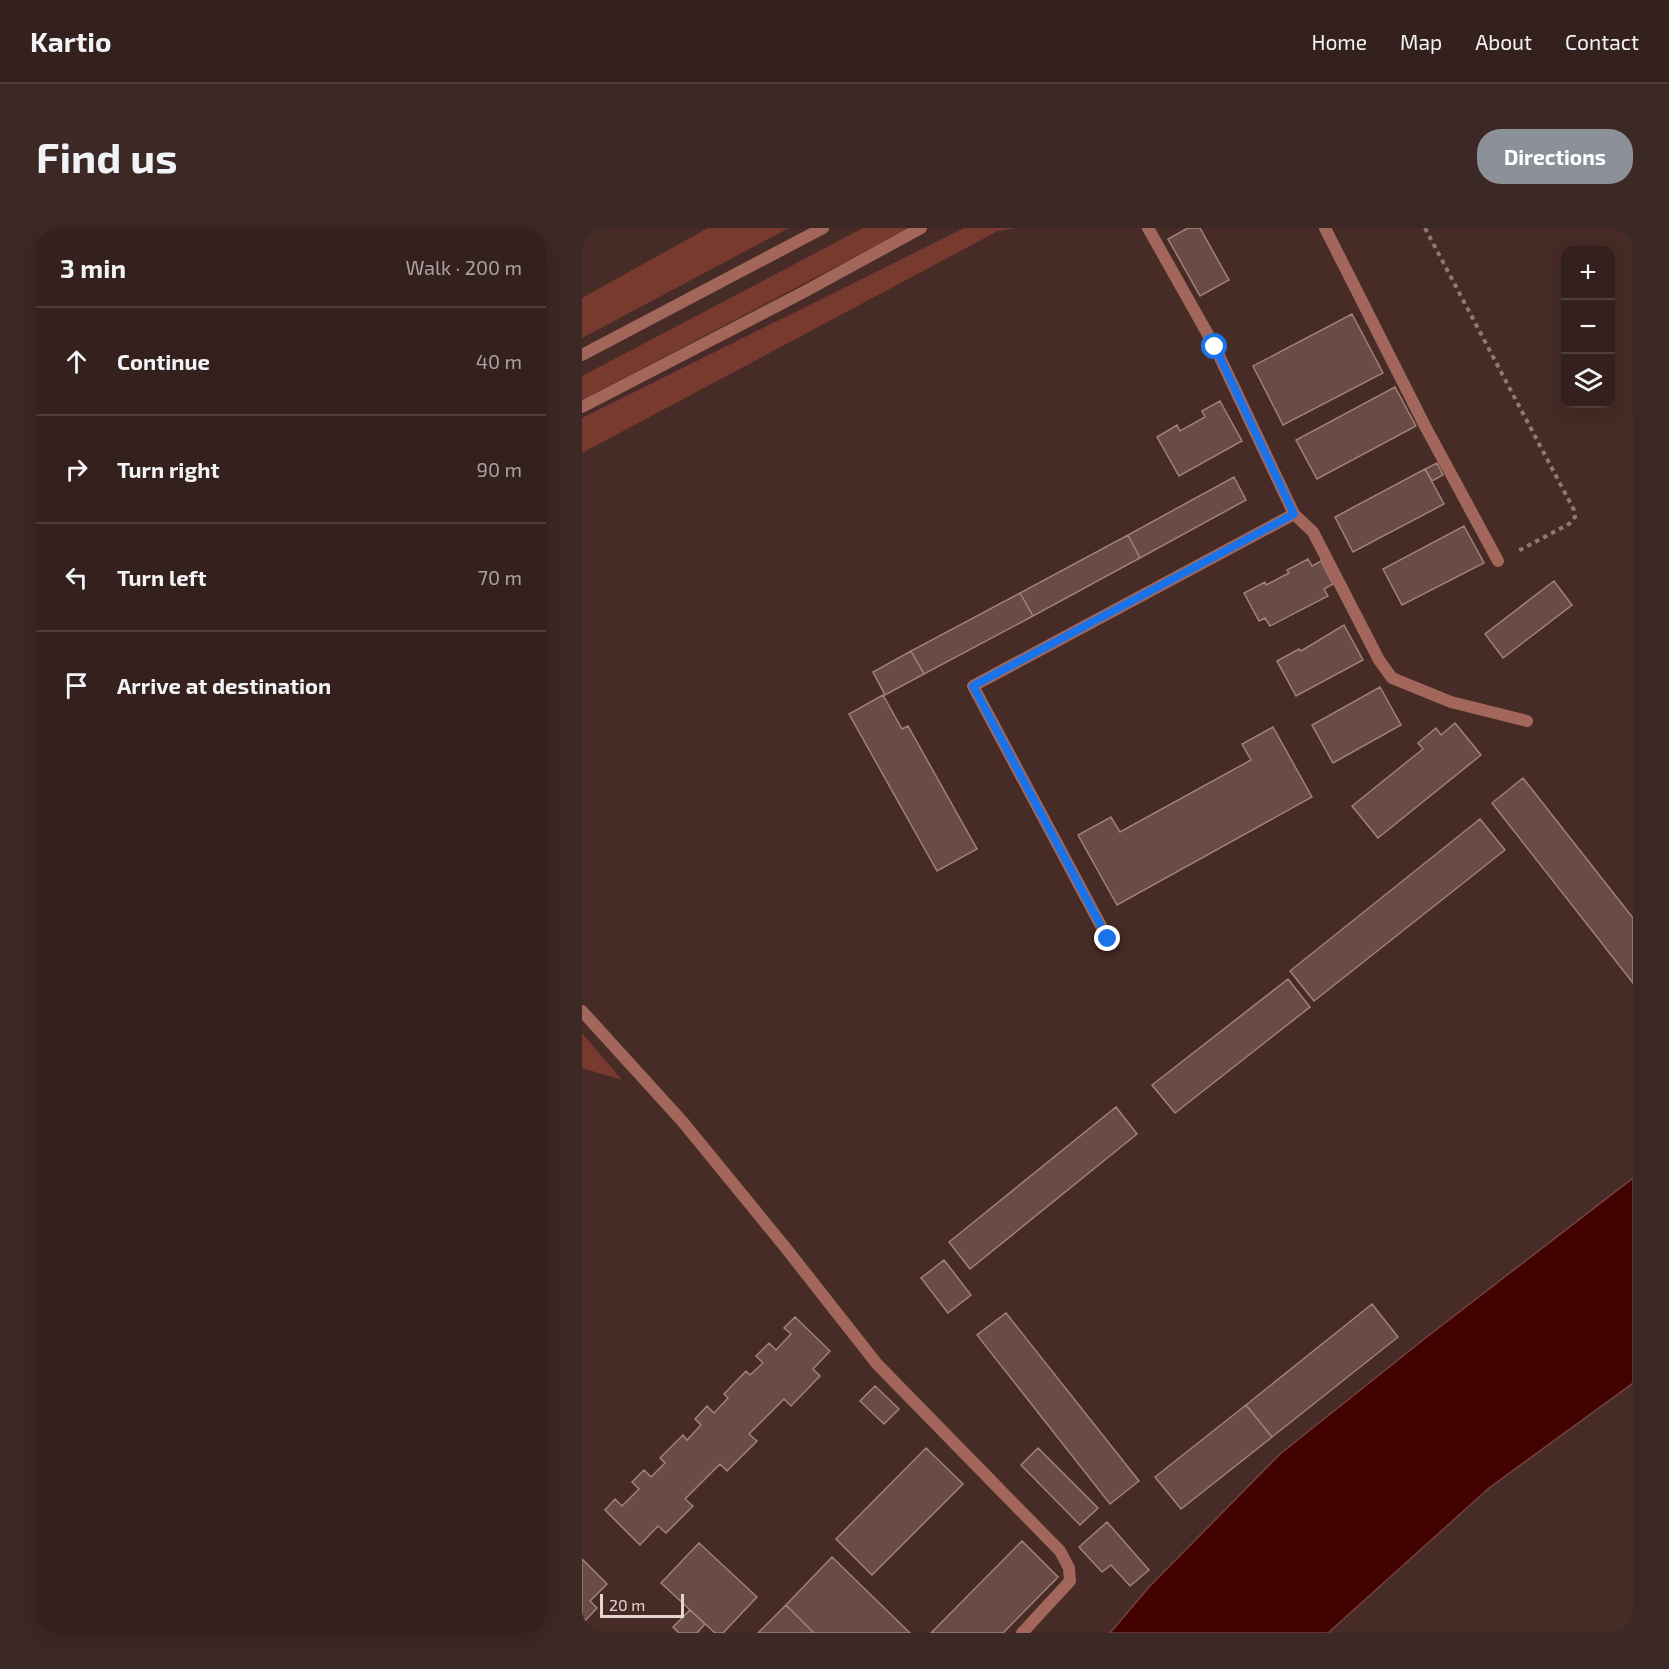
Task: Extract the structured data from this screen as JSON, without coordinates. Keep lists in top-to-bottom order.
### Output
{
  "scale_bar": "20 m",
  "page": {
    "header": "Kartio",
    "nav": [
      "Home",
      "Map",
      "About",
      "Contact"
    ],
    "buttons": "Directions",
    "title": "Find us",
    "heading": ["3 min", "Walk · 200 m"],
    "map_buttons": ["+", "−"],
    "list": [
      ["Continue", "40 m"],
      ["Turn right", "90 m"],
      ["Turn left", "70 m"],
      "Arrive at destination"
    ],
    "scale": "20 m"
  }
}
